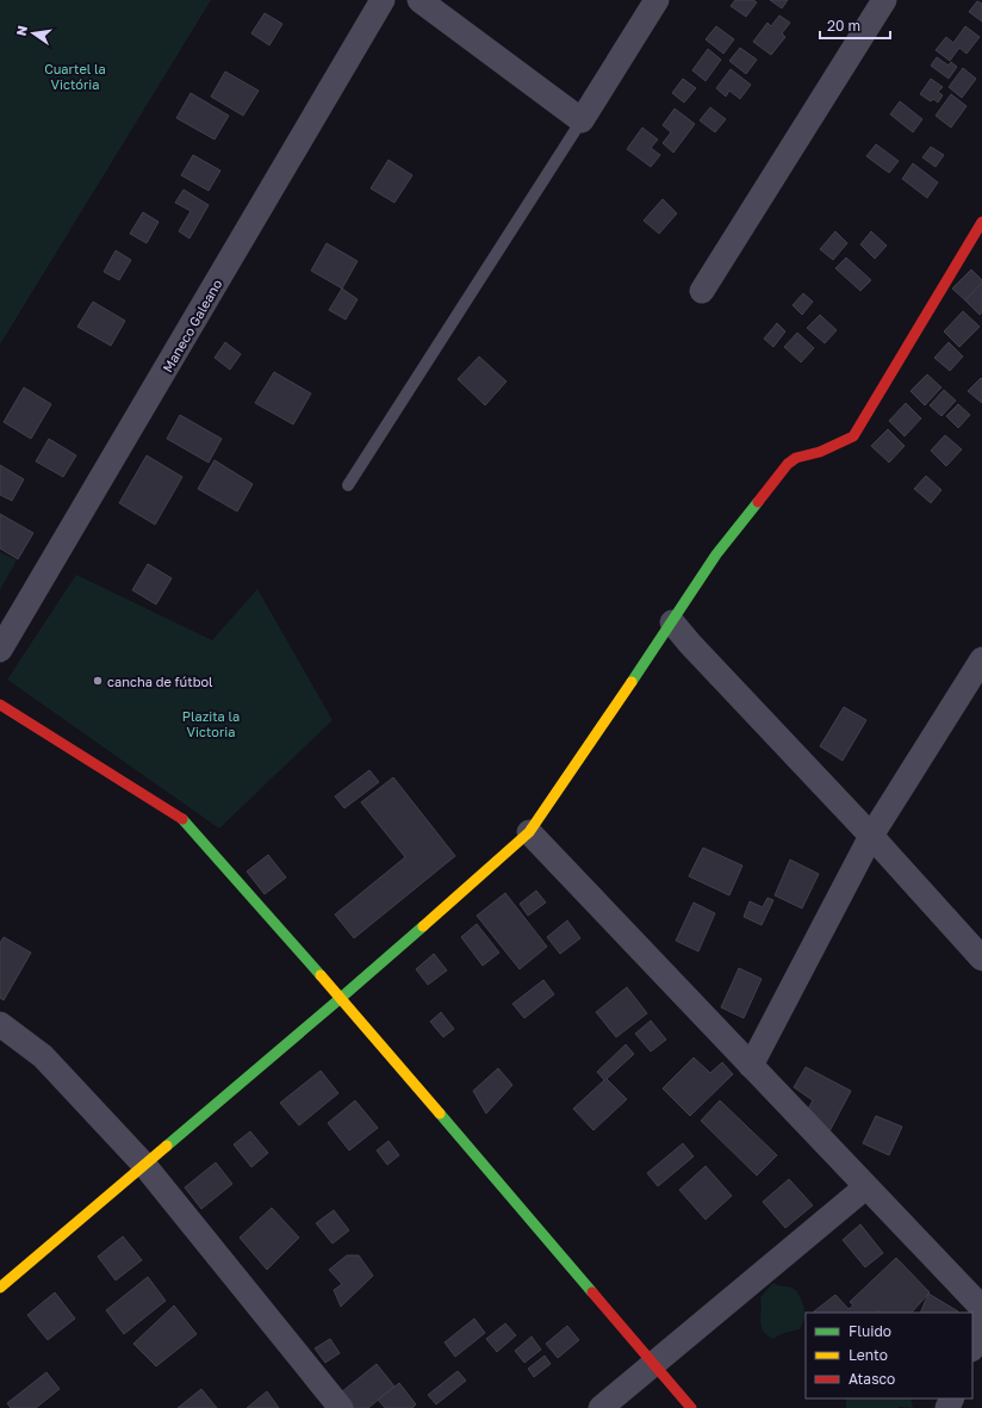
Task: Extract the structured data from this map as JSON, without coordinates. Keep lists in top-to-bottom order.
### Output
{
  "streets": {
    "street": ["Maneco Galeano"]
  },
  "parks": ["Cuartel la Victória", "Plazita la Victoria"],
  "places": ["cancha de fútbol"],
  "legend": ["Fluido", "Lento", "Atasco"],
  "scale_bar": "20 m",
  "north": "left"
}
